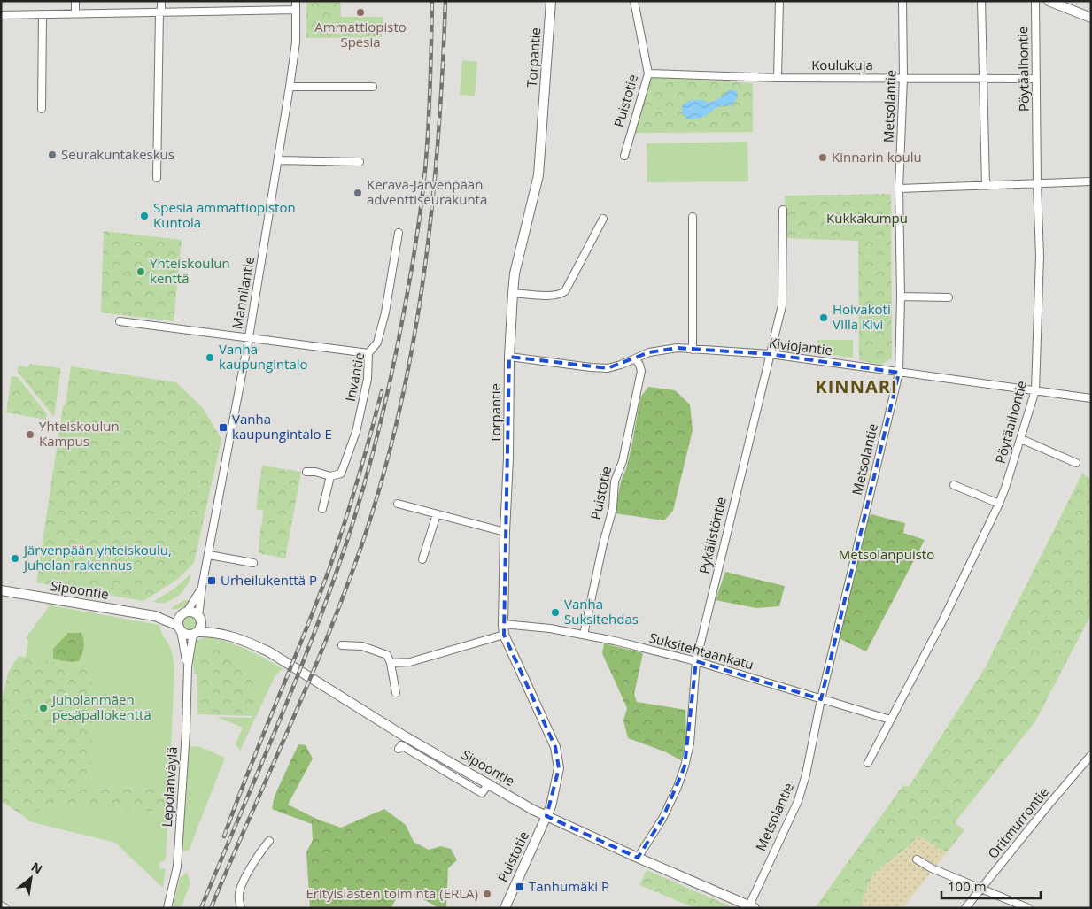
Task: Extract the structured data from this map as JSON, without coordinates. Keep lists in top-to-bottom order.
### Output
{
  "streets": {
    "street": [
      "Torpantie",
      "Koulukuja",
      "Pöytäalhontie",
      "Puistotie",
      "Metsolantie",
      "Mannilantie",
      "Kiviojantie",
      "Invantie",
      "Pykälistöntie",
      "Sipoontie",
      "Suksitehtaankatu",
      "Lepolanväylä",
      "Oritmurrontie"
    ]
  },
  "crossings": [
    ["Torpantie", "Puistotie"],
    ["Torpantie", "Kiviojantie"],
    ["Torpantie", "Sipoontie"],
    ["Torpantie", "Suksitehtaankatu"],
    ["Koulukuja", "Pöytäalhontie"],
    ["Koulukuja", "Puistotie"],
    ["Koulukuja", "Metsolantie"],
    ["Pöytäalhontie", "Kiviojantie"],
    ["Pöytäalhontie", "Suksitehtaankatu"],
    ["Puistotie", "Kiviojantie"],
    ["Puistotie", "Sipoontie"],
    ["Puistotie", "Suksitehtaankatu"],
    ["Metsolantie", "Kiviojantie"],
    ["Metsolantie", "Sipoontie"],
    ["Metsolantie", "Suksitehtaankatu"],
    ["Mannilantie", "Sipoontie"],
    ["Mannilantie", "Lepolanväylä"],
    ["Kiviojantie", "Pykälistöntie"],
    ["Pykälistöntie", "Sipoontie"],
    ["Pykälistöntie", "Suksitehtaankatu"],
    ["Sipoontie", "Lepolanväylä"]
  ],
  "districts": ["KINNARI"],
  "parks": ["Kukkakumpu", "Metsolanpuisto"],
  "places": {
    "other": [
      "Ammattiopisto Spesia",
      "Seurakuntakeskus",
      "Kinnarin koulu",
      "Kerava-Järvenpään adventtiseurakunta",
      "Spesia ammattiopiston Kuntola",
      "Yhteiskoulun kenttä",
      "Hoivakoti VIlla Kivi",
      "Vanha kaupungintalo",
      "Yhteiskoulun Kampus",
      "Järvenpään yhteiskoulu, Juholan rakennus",
      "Vanha Suksitehdas",
      "Juholanmäen pesäpallokenttä",
      "Erityislasten toiminta (ERLA)"
    ],
    "transit": ["Vanha kaupungintalo E", "Urheilukenttä P", "Tanhumäki P"]
  },
  "scale_bar": "100 m",
  "north": "top right"
}
